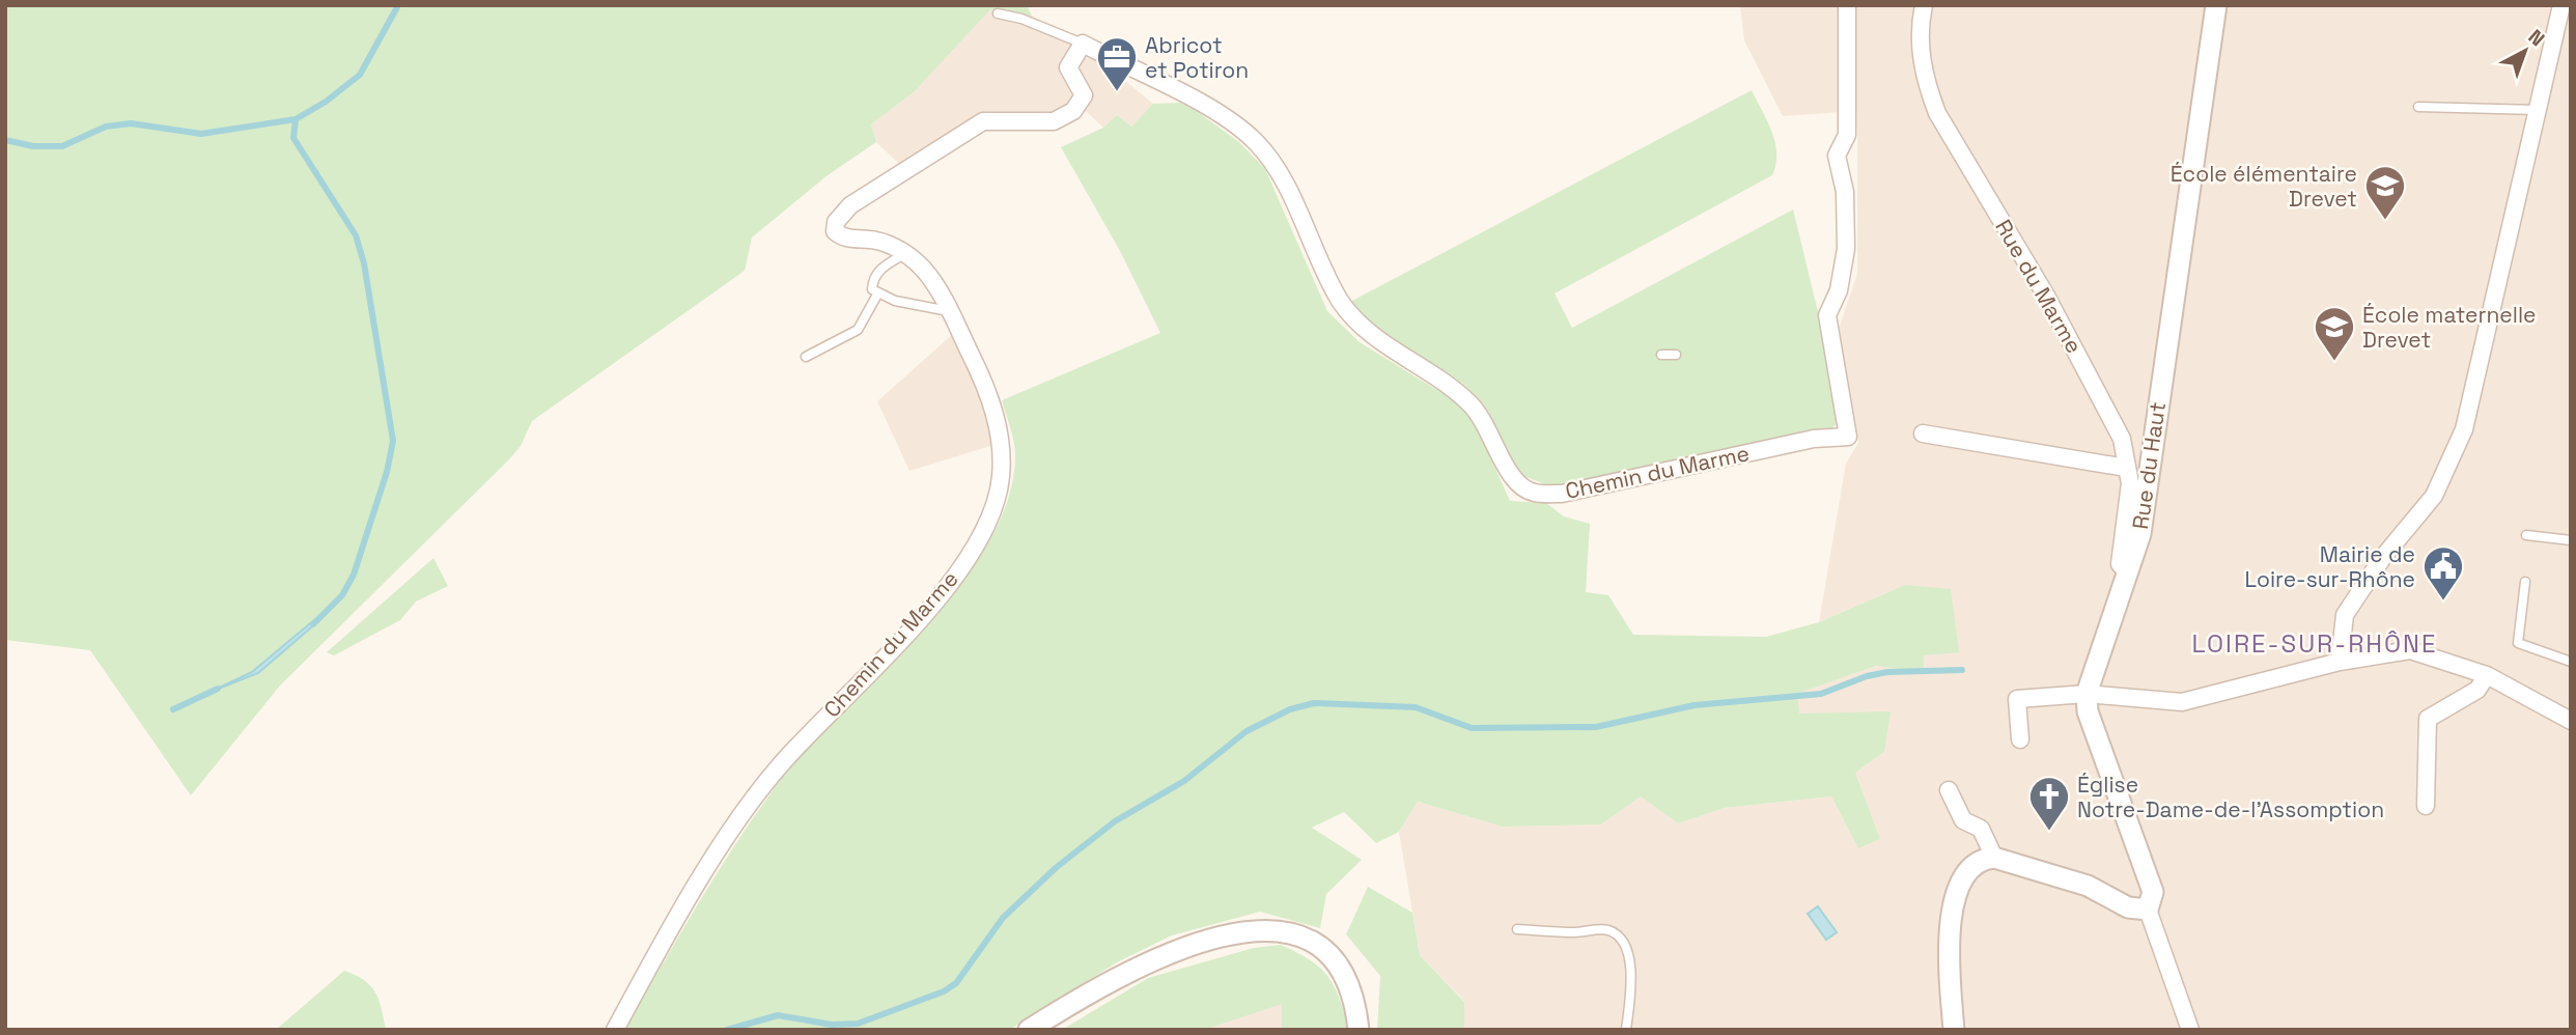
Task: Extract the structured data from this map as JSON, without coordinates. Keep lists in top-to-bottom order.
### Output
{
  "streets": {
    "street": ["Rue du Marme", "Rue du Haut", "Chemin du Marme"]
  },
  "crossings": [
    ["Rue du Marme", "Rue du Haut"]
  ],
  "districts": ["LOIRE-SUR-RHÔNE"],
  "places": {
    "office": ["Abricot et Potiron"],
    "school or university": ["École élémentaire Drevet", "École maternelle Drevet"],
    "public building": ["Mairie de Loire-sur-Rhône"],
    "church": ["Église Notre-Dame-de-l'Assomption"]
  },
  "north": "top right"
}
